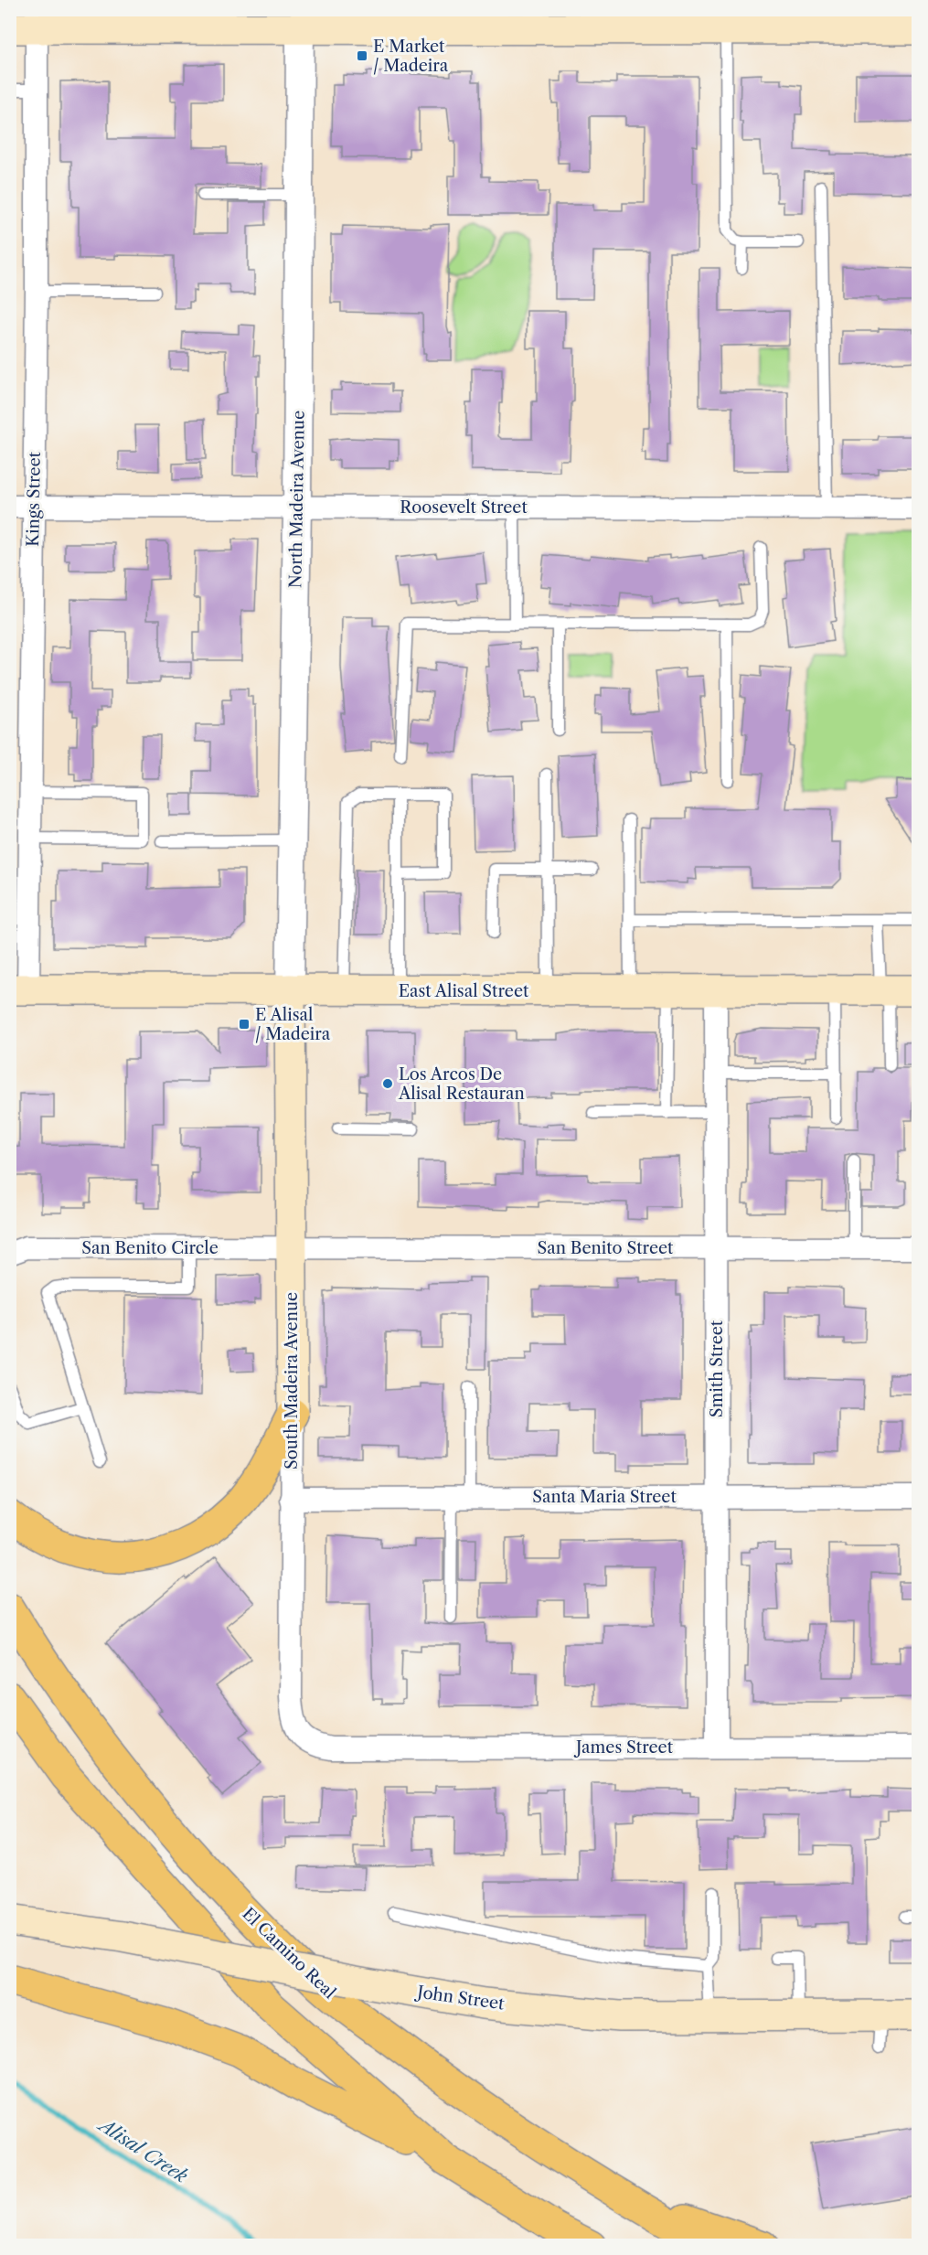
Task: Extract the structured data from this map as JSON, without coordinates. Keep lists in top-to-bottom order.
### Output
{
  "streets": {
    "highway": ["El Camino Real"],
    "main road": ["East Alisal Street", "South Madeira Avenue", "John Street"],
    "street": [
      "Kings Street",
      "North Madeira Avenue",
      "Roosevelt Street",
      "San Benito Circle",
      "San Benito Street",
      "Smith Street",
      "Santa Maria Street",
      "James Street"
    ]
  },
  "crossings": [
    ["Kings Street", "Roosevelt Street"],
    ["Kings Street", "East Alisal Street"],
    ["North Madeira Avenue", "Roosevelt Street"],
    ["North Madeira Avenue", "East Alisal Street"],
    ["North Madeira Avenue", "South Madeira Avenue"],
    ["East Alisal Street", "Smith Street"],
    ["East Alisal Street", "South Madeira Avenue"],
    ["San Benito Circle", "San Benito Street"],
    ["San Benito Circle", "South Madeira Avenue"],
    ["San Benito Street", "Smith Street"],
    ["San Benito Street", "South Madeira Avenue"],
    ["Smith Street", "Santa Maria Street"],
    ["Smith Street", "James Street"],
    ["South Madeira Avenue", "Santa Maria Street"],
    ["South Madeira Avenue", "James Street"]
  ],
  "water": ["Alisal Creek"],
  "places": {
    "transit": ["E Market / Madeira", "E Alisal / Madeira"],
    "other": ["Los Arcos De Alisal Restauran"]
  }
}
